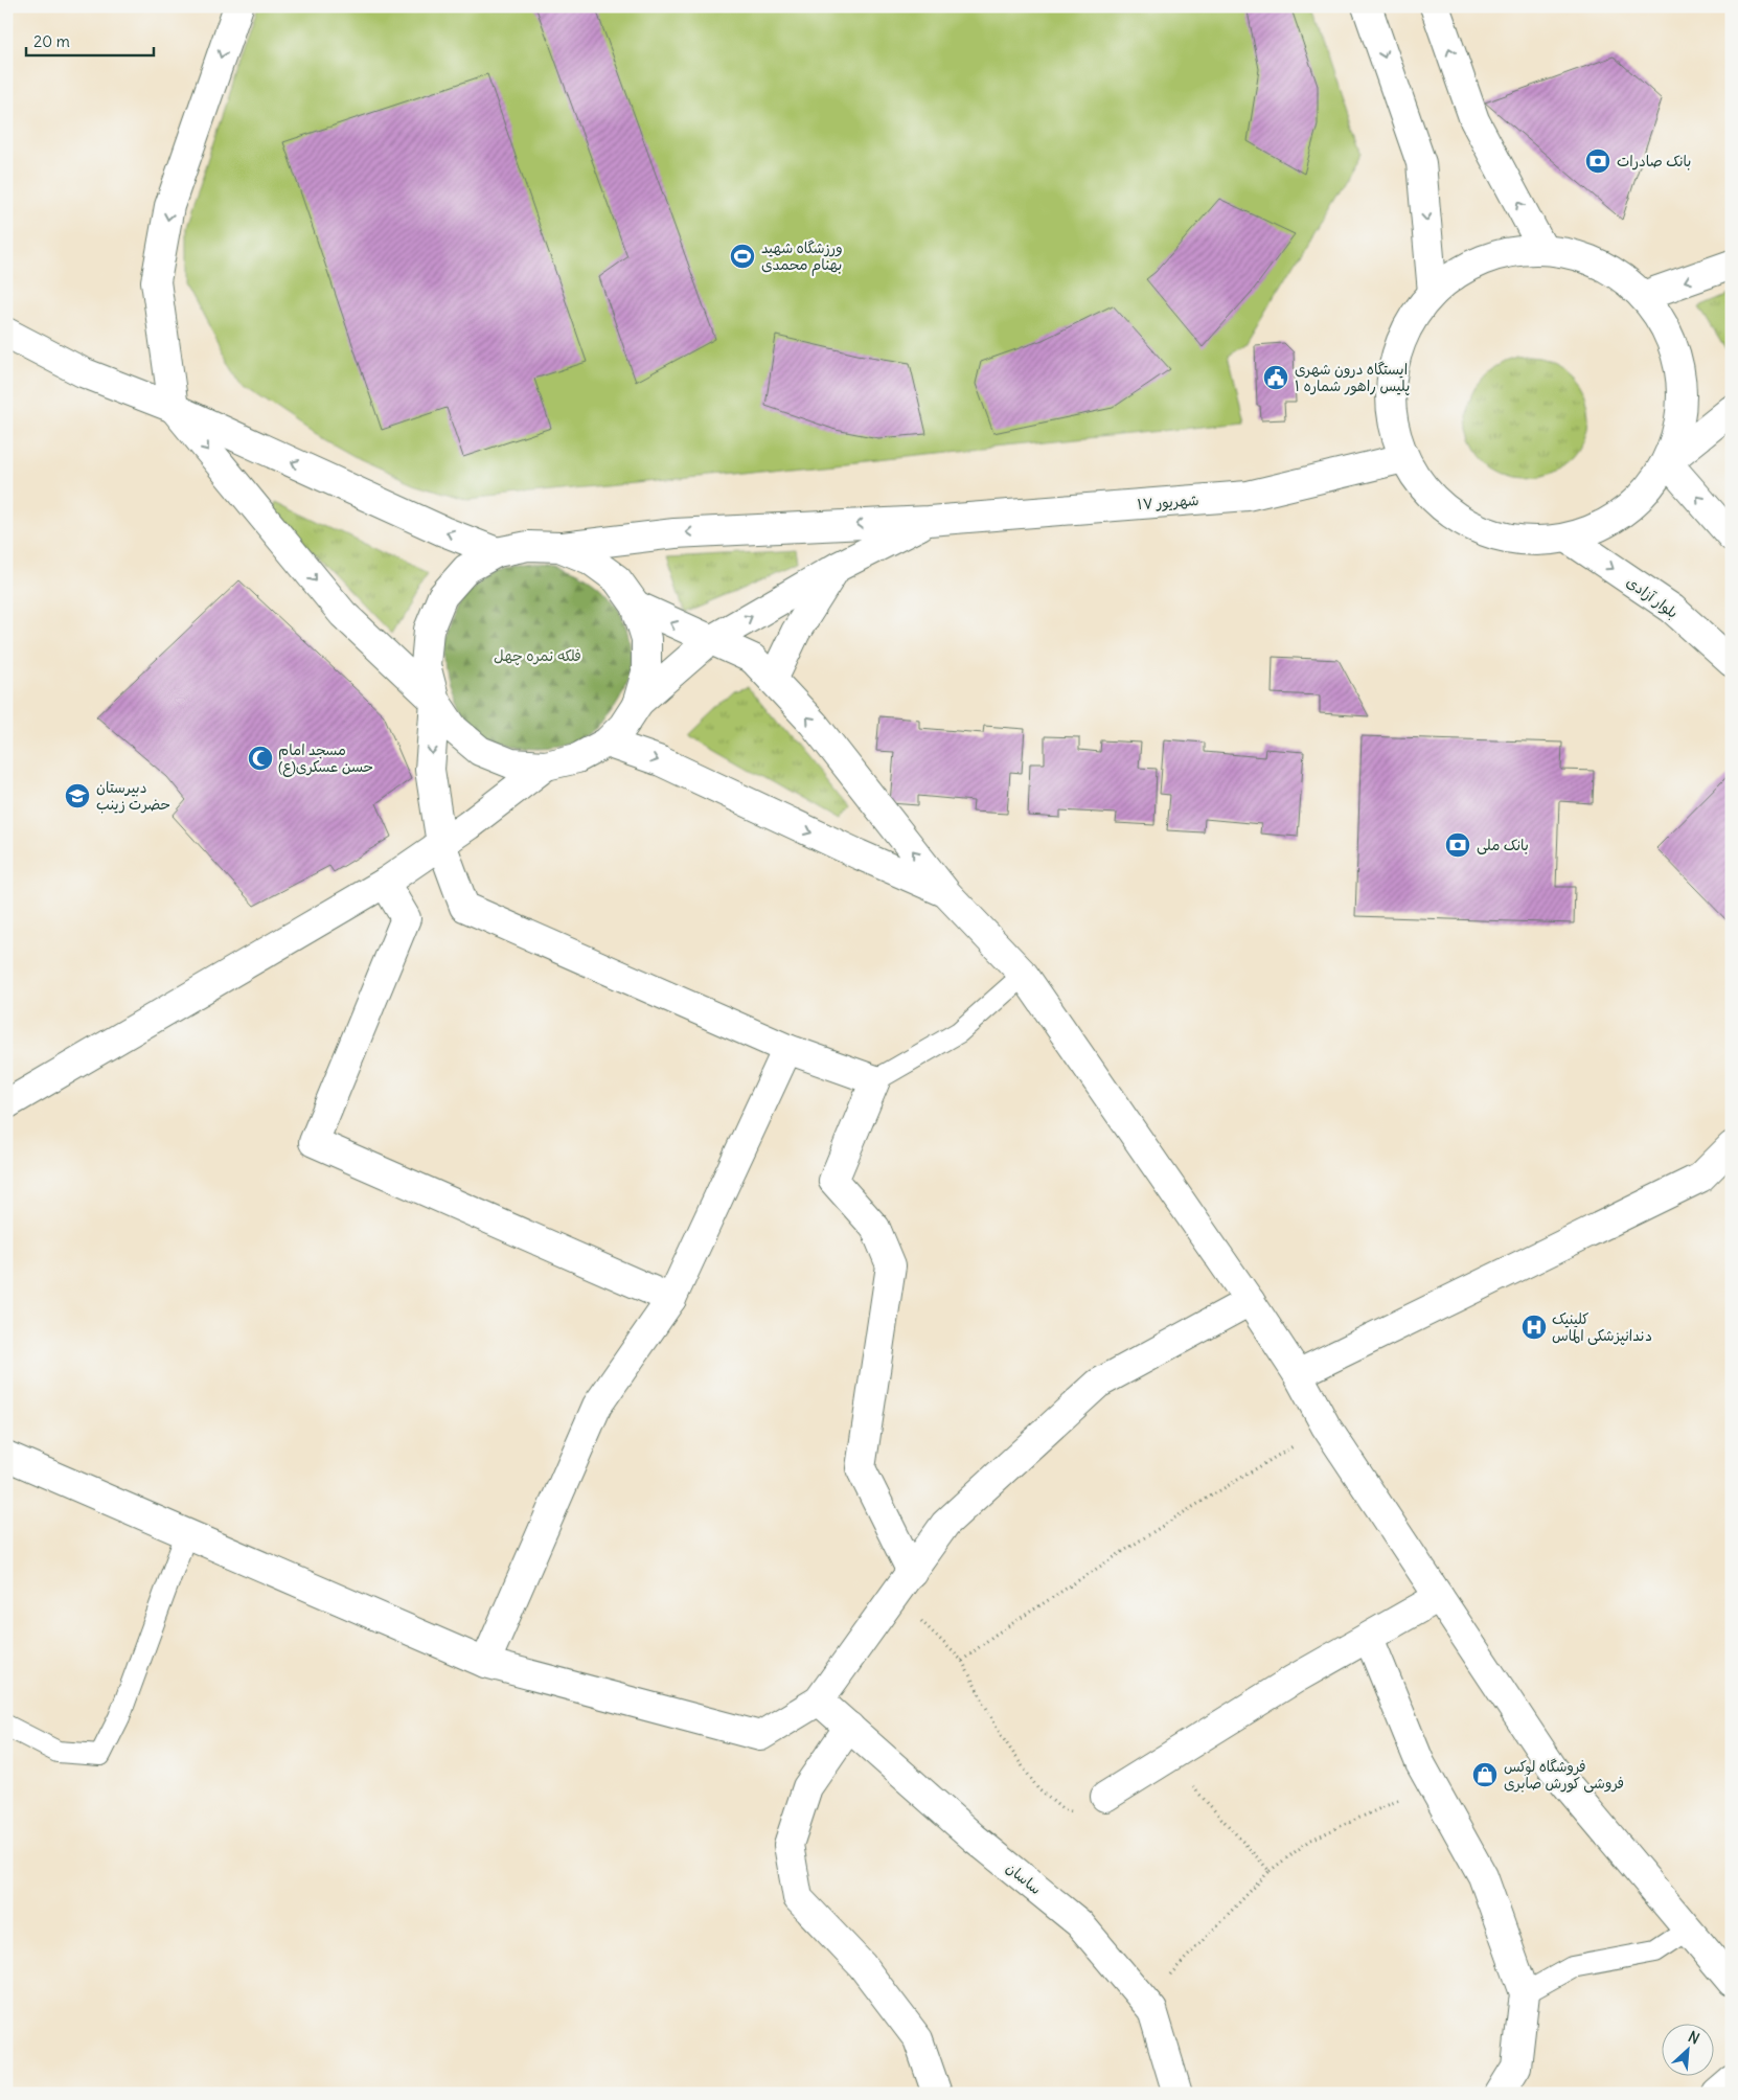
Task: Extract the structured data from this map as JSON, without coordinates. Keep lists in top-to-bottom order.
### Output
{
  "streets": {
    "main road": ["۱۷ شهریور", "بلوار آزادی", "ساسان"]
  },
  "parks": ["فلکه نمره چهل"],
  "places": {
    "bank": ["بانک صادرات", "بانک ملی"],
    "sports": ["ورزشگاه شهید بهنام محمدی"],
    "public building": ["ایستگاه درون شهری پلیس راهور شماره ۱"],
    "mosque": ["مسجد امام حسن عسکری(ع)"],
    "school or university": ["دبیرستان حضرت زینب"],
    "hospital": ["کلینیک دندانپزشکی الماس"],
    "shop": ["فروشگاه لوکس فروشی کورش صابری"]
  },
  "scale_bar": "20 m",
  "north": "top right"
}
